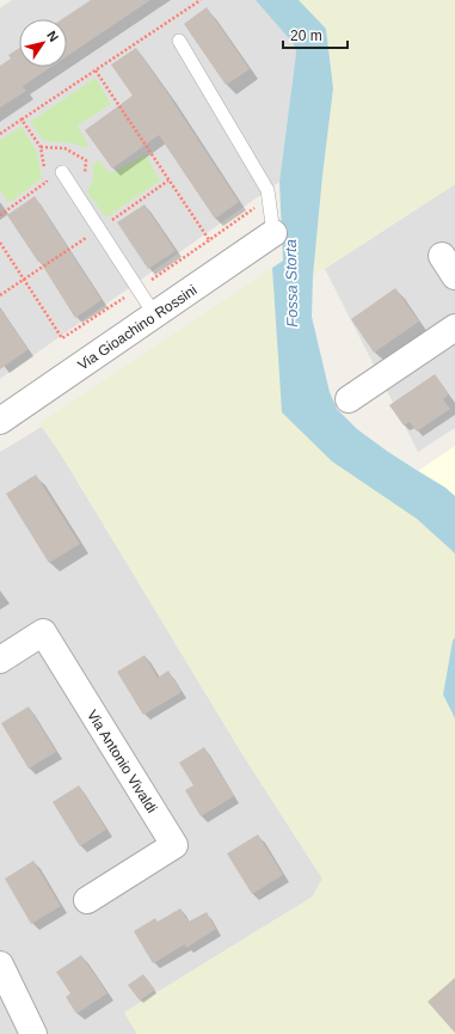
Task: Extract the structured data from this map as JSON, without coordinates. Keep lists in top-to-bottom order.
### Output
{
  "streets": {
    "street": ["Via Gioachino Rossini", "Via Antonio Vivaldi"]
  },
  "water": ["Fossa Storta"],
  "scale_bar": "20 m",
  "north": "top right"
}
